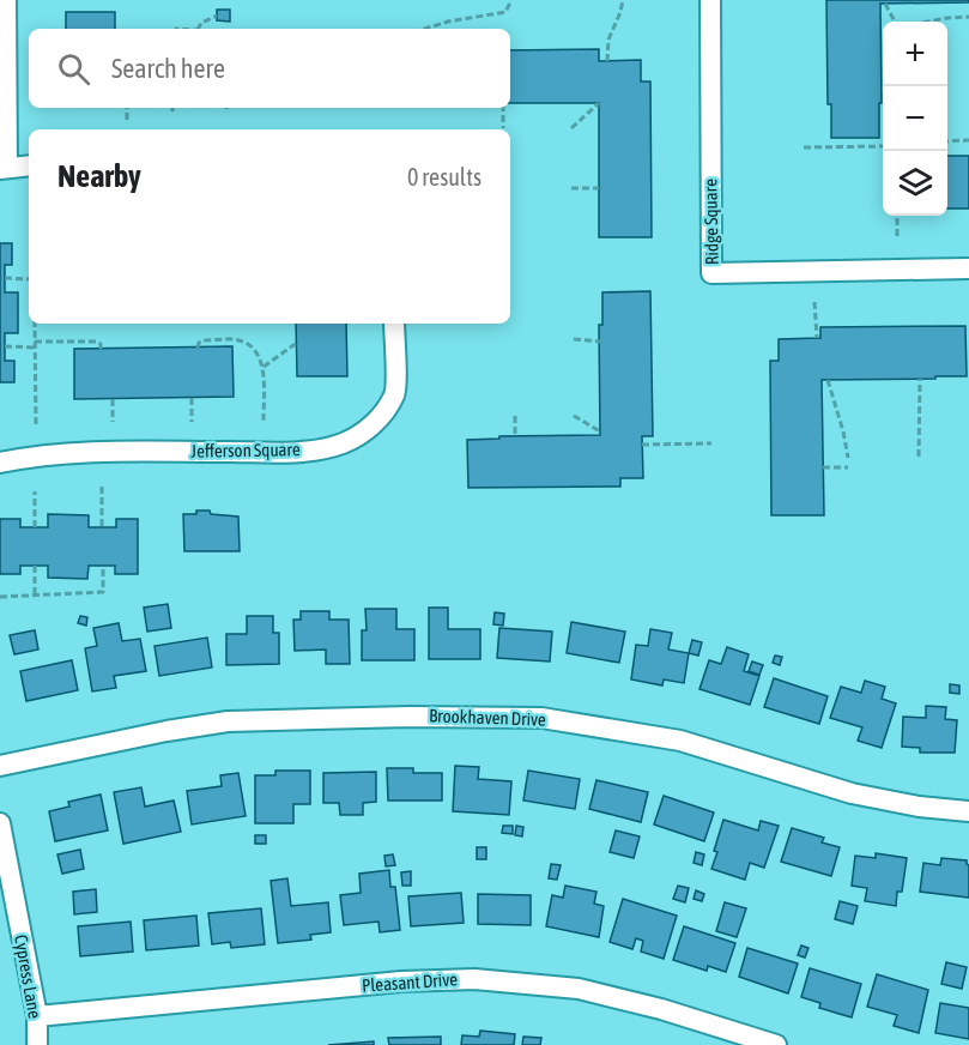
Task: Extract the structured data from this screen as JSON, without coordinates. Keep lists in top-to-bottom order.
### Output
{
  "streets": {
    "street": [
      "Ridge Square",
      "Jefferson Square",
      "Brookhaven Drive",
      "Cypress Lane",
      "Pleasant Drive"
    ]
  },
  "crossings": [
    ["Cypress Lane", "Pleasant Drive"]
  ],
  "page": {
    "map_buttons": ["+", "−"],
    "search": "Search here",
    "heading": ["Nearby", "0 results"]
  }
}
